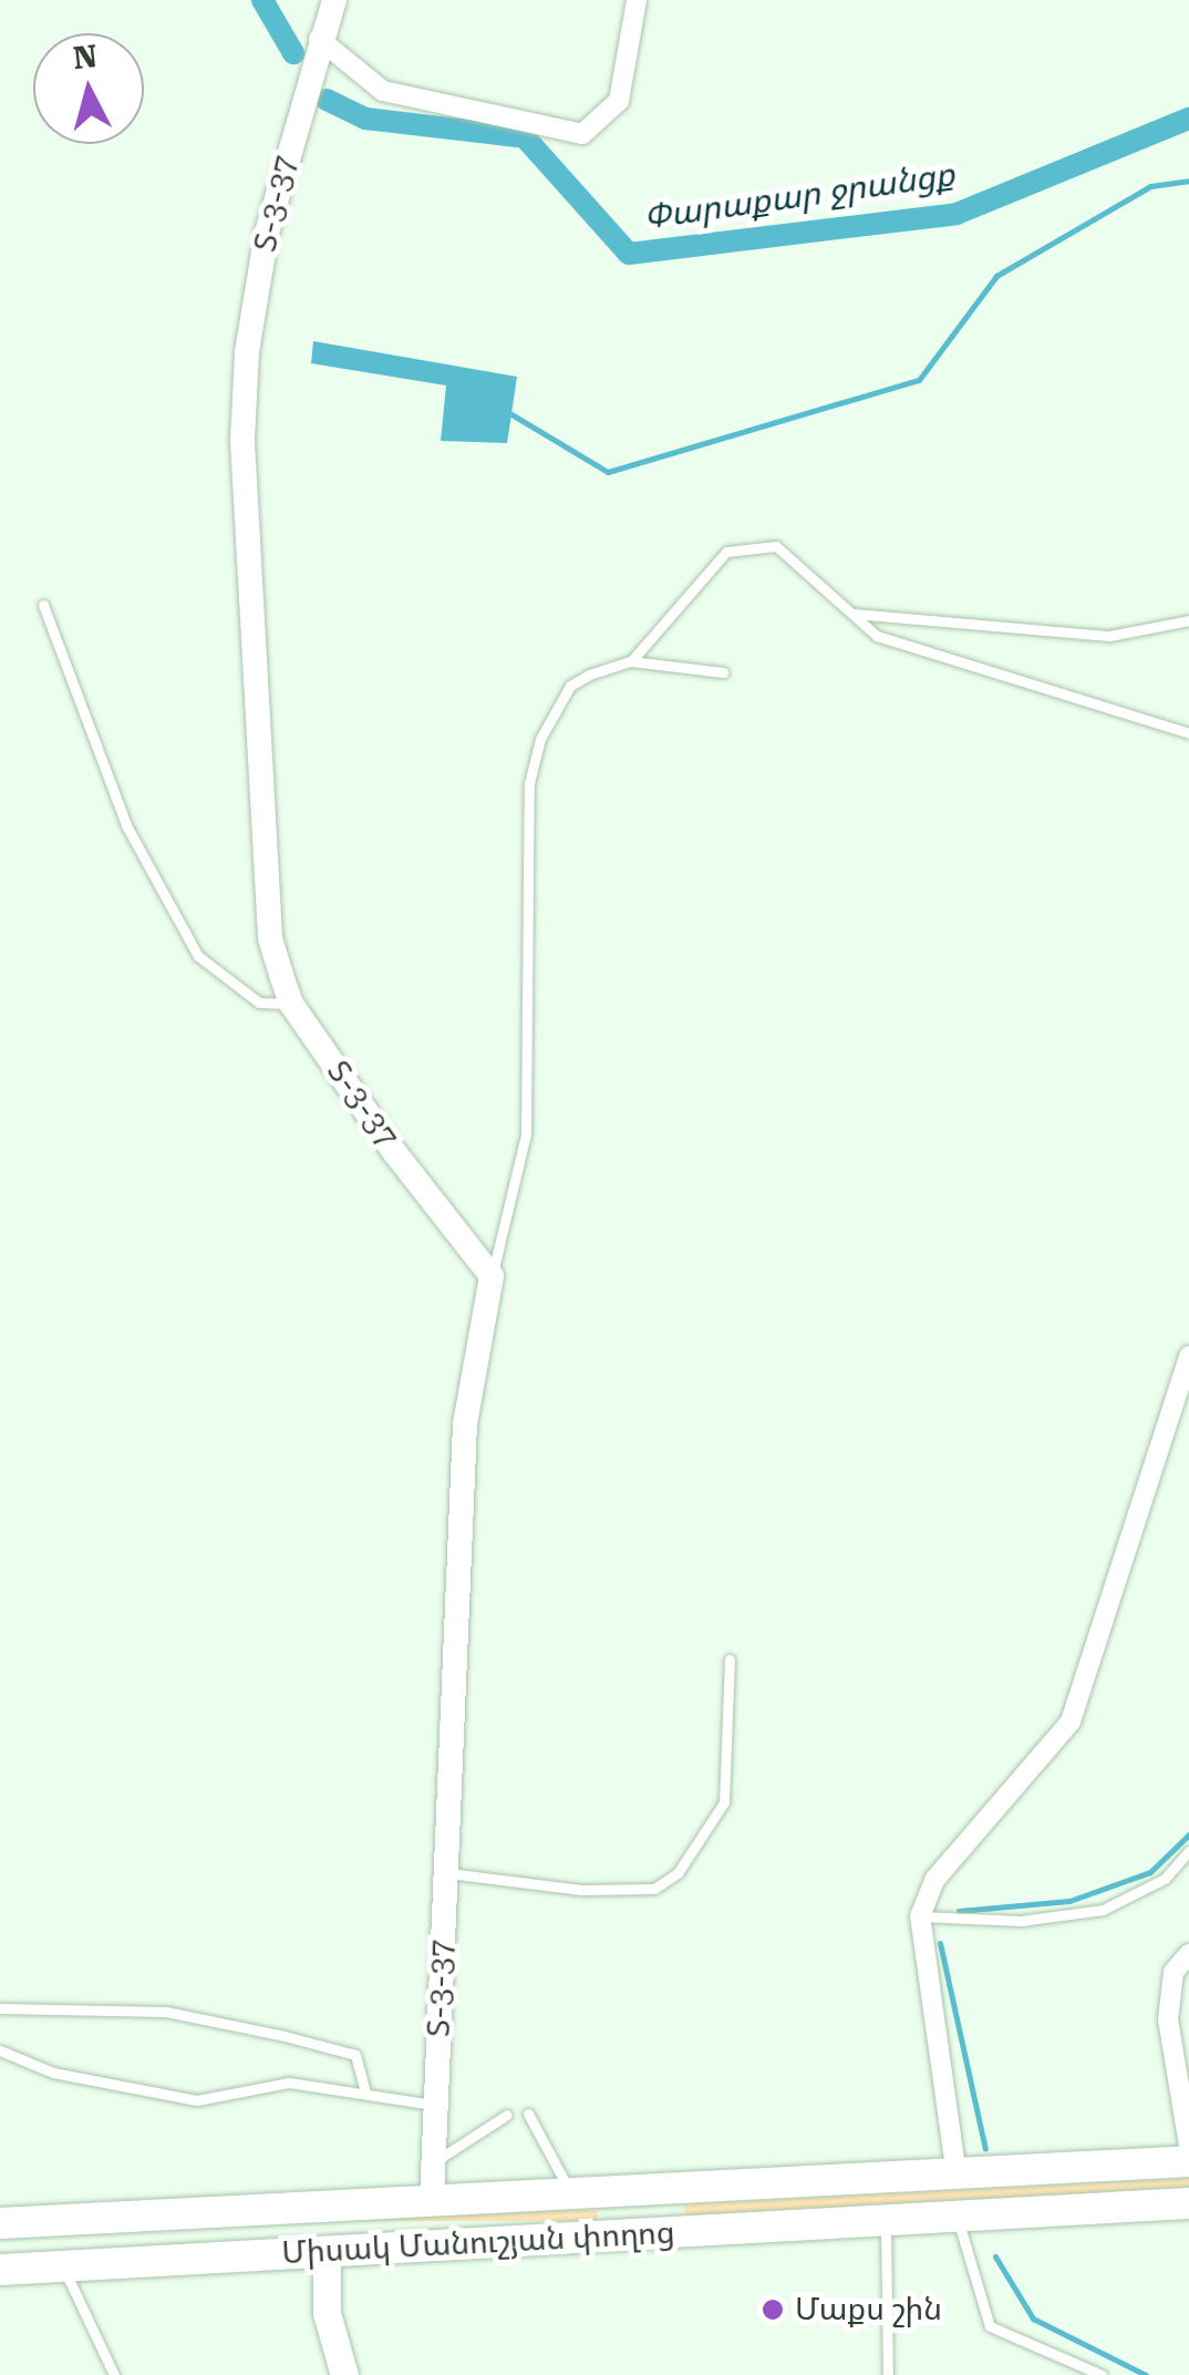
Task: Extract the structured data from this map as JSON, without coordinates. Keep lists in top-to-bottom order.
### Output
{
  "streets": {
    "highway": ["Միսակ Մանուշյան փողոց"],
    "main road": ["Տ-3-37"]
  },
  "crossings": [
    ["Տ-3-37", "Միսակ Մանուշյան փողոց"]
  ],
  "water": ["Փարաքար ջրանցք"],
  "places": ["Մաքս շին"],
  "north": "top"
}
